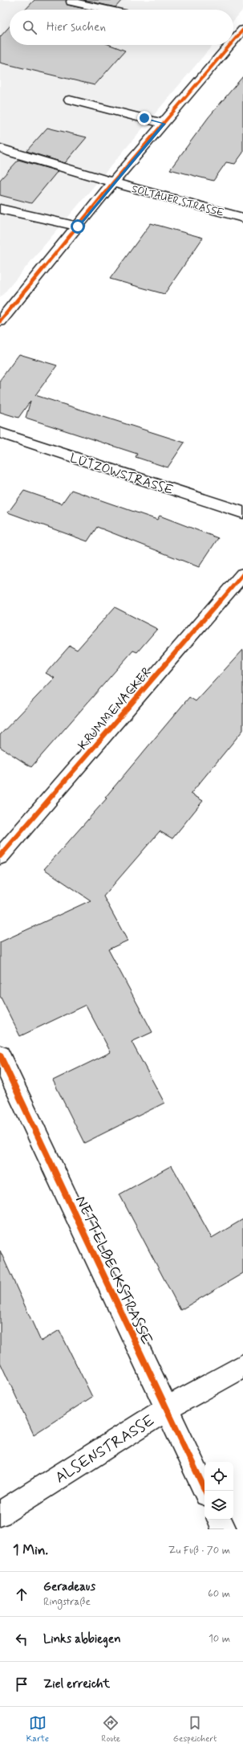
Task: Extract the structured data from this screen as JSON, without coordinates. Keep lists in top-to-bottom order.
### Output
{
  "streets": {
    "street": [
      "SOLTAUER STRASSE",
      "LÜTZOWSTRASSE",
      "KRUMMENACKER",
      "NETTELBECKSTRASSE",
      "ALSENSTRASSE"
    ]
  },
  "crossings": [
    ["NETTELBECKSTRASSE", "ALSENSTRASSE"]
  ],
  "page": {
    "search": "Hier suchen",
    "heading": ["1 Min.", "Zu Fuß · 70 m"],
    "list": [
      ["Geradeaus", "Ringstraße", "60 m"],
      ["Links abbiegen", "10 m"],
      "Ziel erreicht"
    ],
    "nav": ["Karte", "Route", "Gespeichert"]
  }
}
